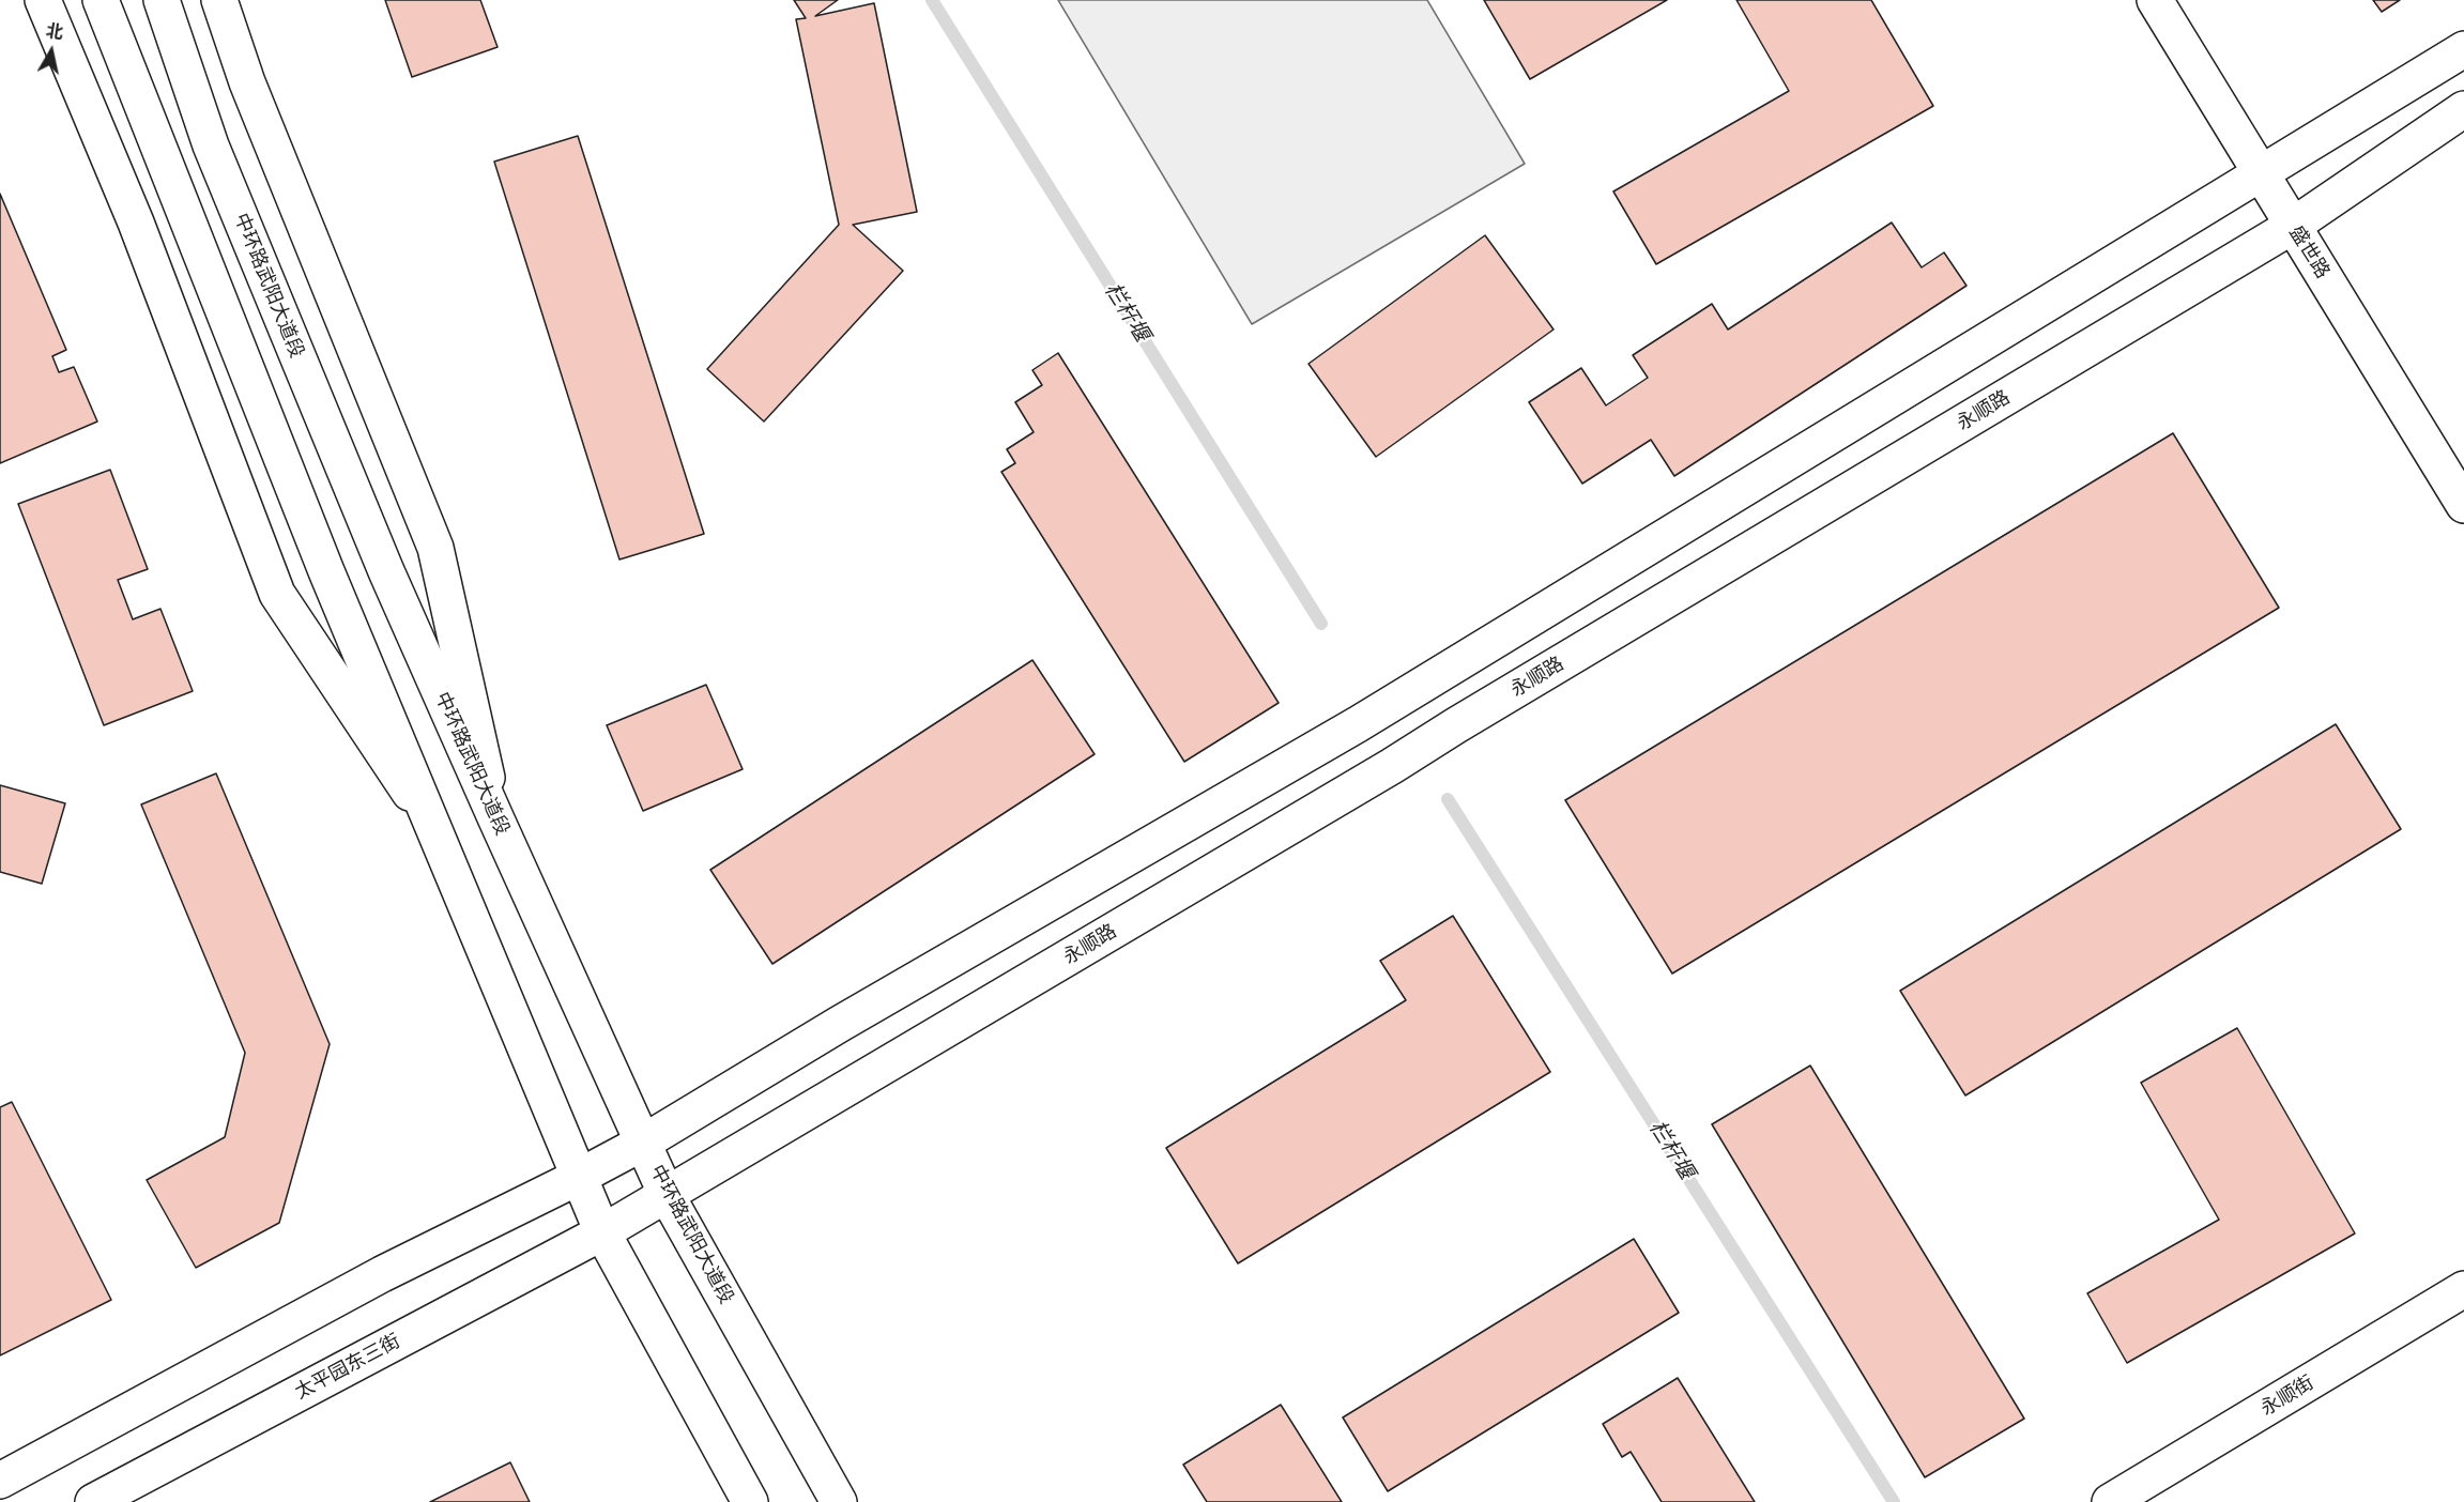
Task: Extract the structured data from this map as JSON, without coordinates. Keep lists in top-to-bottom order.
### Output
{
  "streets": {
    "main road": [
      "盛世路",
      "中环路武阳大道段",
      "永顺路",
      "太平园东三街",
      "永顺街"
    ]
  },
  "crossings": [
    ["盛世路", "永顺路"],
    ["中环路武阳大道段", "永顺路"],
    ["永顺路", "太平园东三街"]
  ],
  "water": ["栏杆堰"],
  "north": "top"
}
